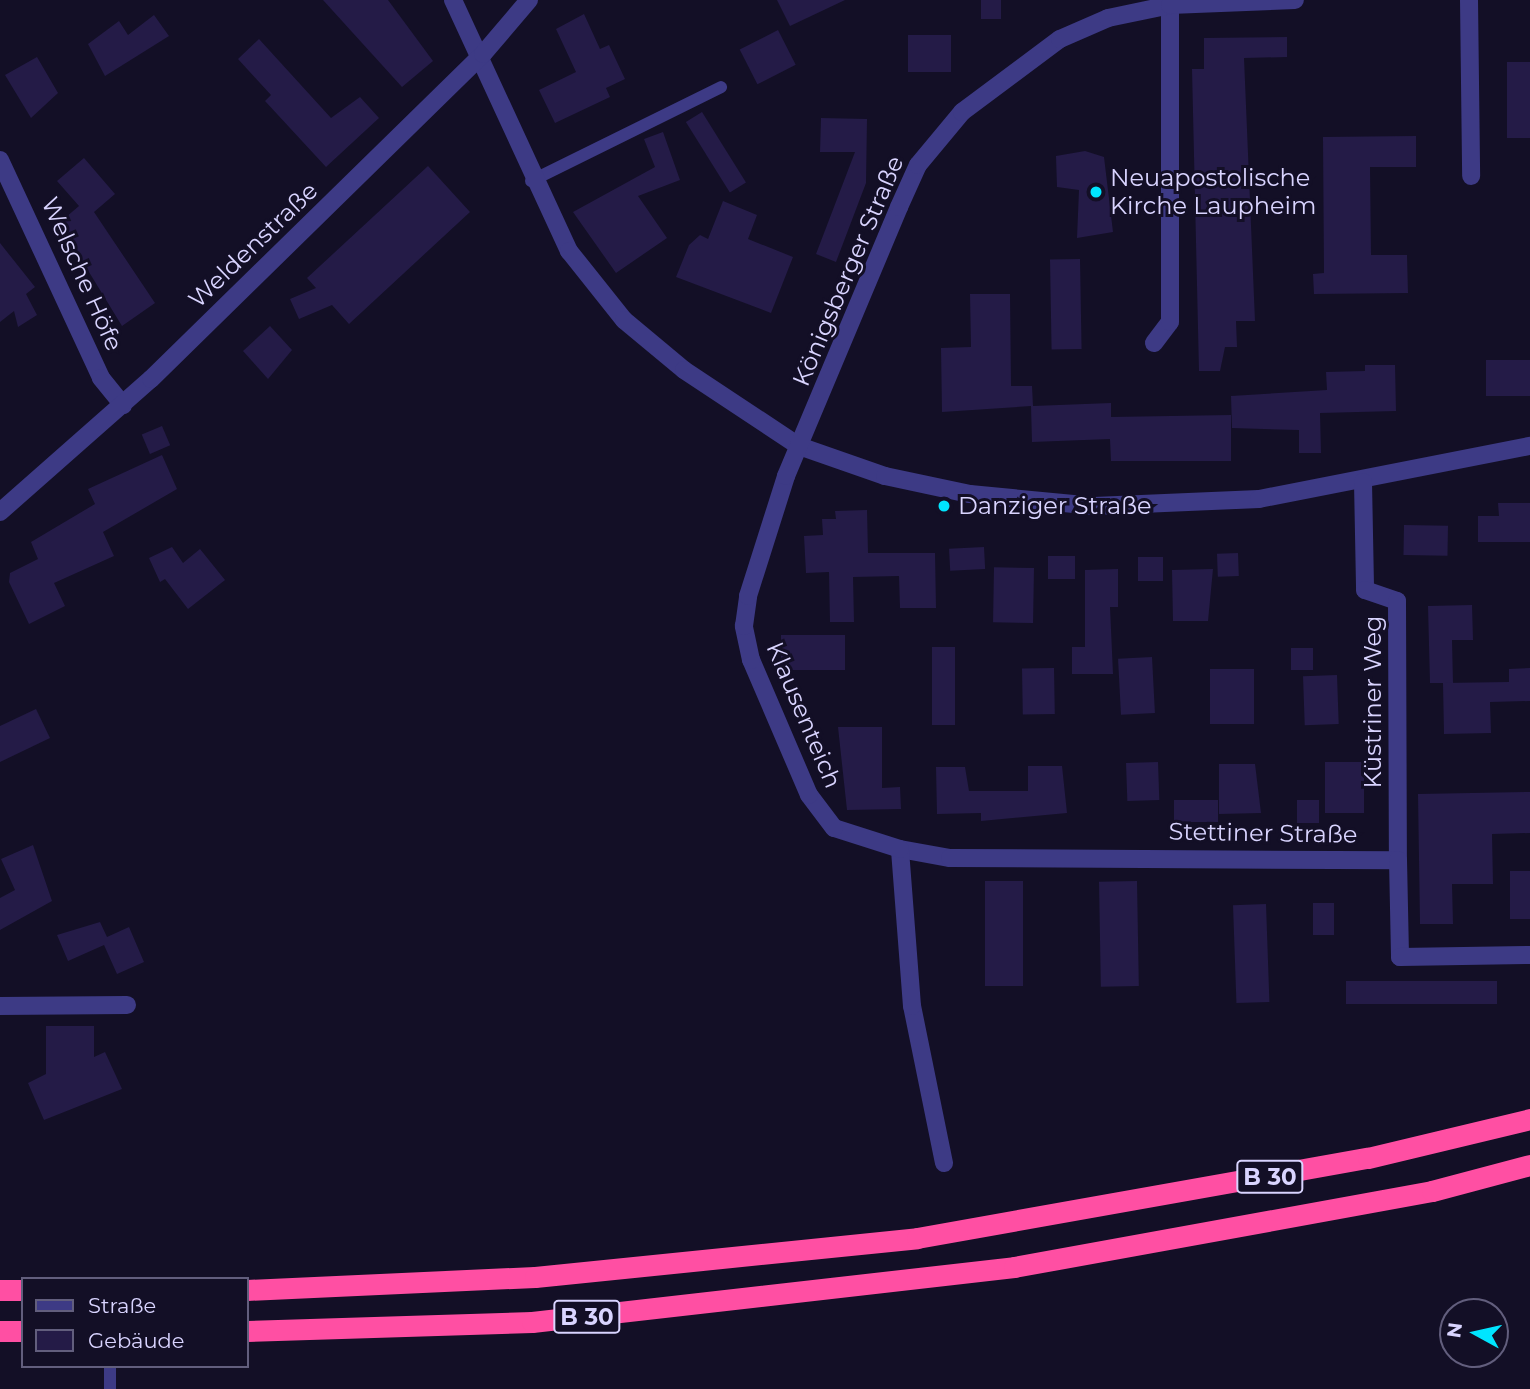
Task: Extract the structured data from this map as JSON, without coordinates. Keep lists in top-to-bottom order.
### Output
{
  "streets": {
    "highway": ["B 30"],
    "street": [
      "Weldenstraße",
      "Königsberger Straße",
      "Welsche Höfe",
      "Küstriner Weg",
      "Klausenteich",
      "Stettiner Straße"
    ]
  },
  "crossings": [
    ["Weldenstraße", "Welsche Höfe"],
    ["Königsberger Straße", "Klausenteich"],
    ["Küstriner Weg", "Stettiner Straße"],
    ["Klausenteich", "Stettiner Straße"]
  ],
  "places": ["Neuapostolische Kirche Laupheim", "Danziger Straße"],
  "legend": ["Straße", "Gebäude"],
  "north": "left"
}
